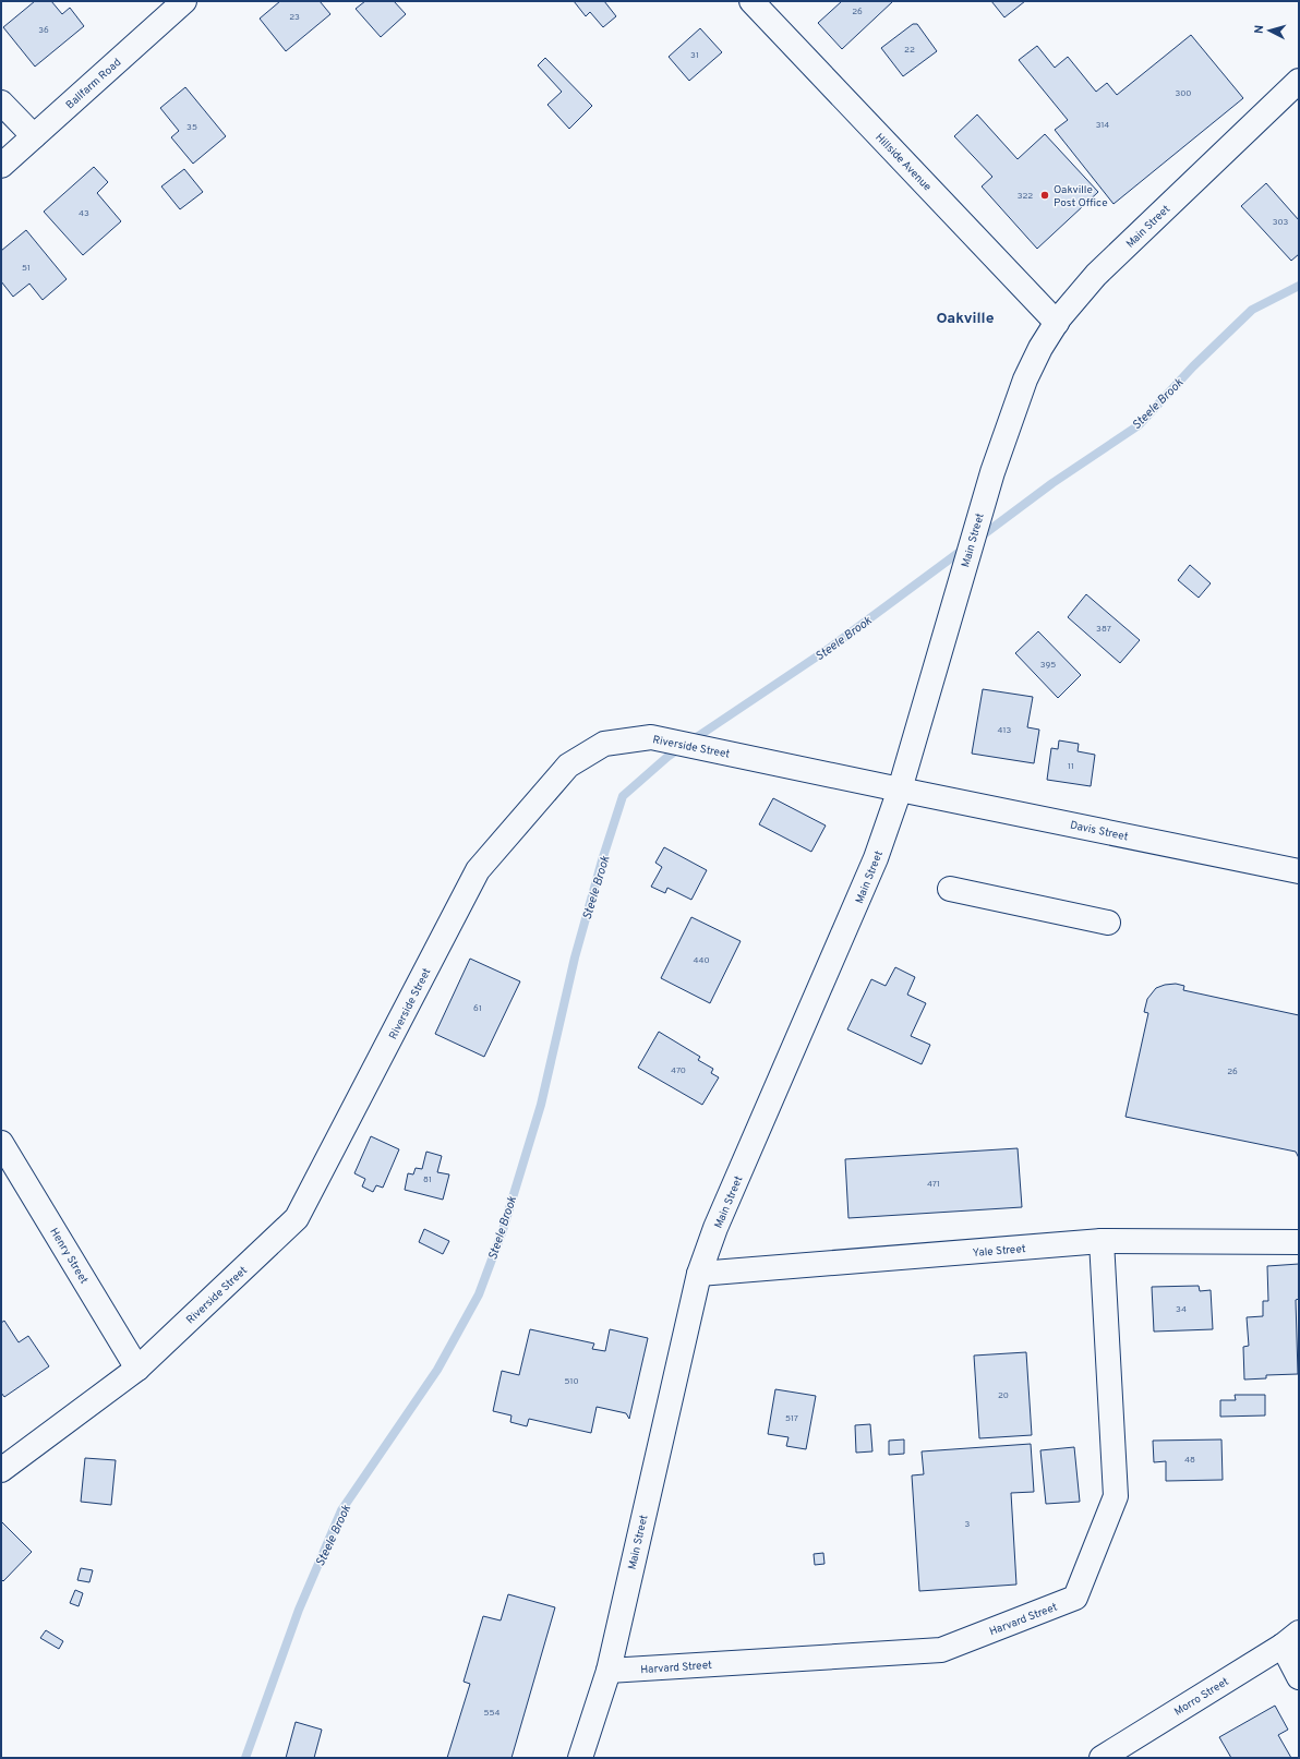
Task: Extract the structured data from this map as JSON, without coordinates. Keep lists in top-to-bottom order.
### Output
{
  "streets": {
    "street": [
      "Ballfarm Road",
      "Hillside Avenue",
      "Main Street",
      "Riverside Street",
      "Davis Street",
      "Yale Street",
      "Henry Street",
      "Harvard Street",
      "Morro Street"
    ]
  },
  "crossings": [
    ["Hillside Avenue", "Main Street"],
    ["Main Street", "Riverside Street"],
    ["Main Street", "Davis Street"],
    ["Main Street", "Yale Street"],
    ["Main Street", "Harvard Street"],
    ["Riverside Street", "Davis Street"],
    ["Riverside Street", "Henry Street"],
    ["Yale Street", "Harvard Street"]
  ],
  "districts": ["Oakville"],
  "water": ["Steele Brook"],
  "places": ["Oakville Post Office"],
  "house_numbers": [
    "26",
    "23",
    "36",
    "22",
    "31",
    "300",
    "314",
    "35",
    "322",
    "43",
    "303",
    "51",
    "387",
    "395",
    "413",
    "11",
    "440",
    "61",
    "470",
    "26",
    "81",
    "471",
    "34",
    "510",
    "20",
    "517",
    "48",
    "3",
    "554"
  ],
  "north": "left"
}
